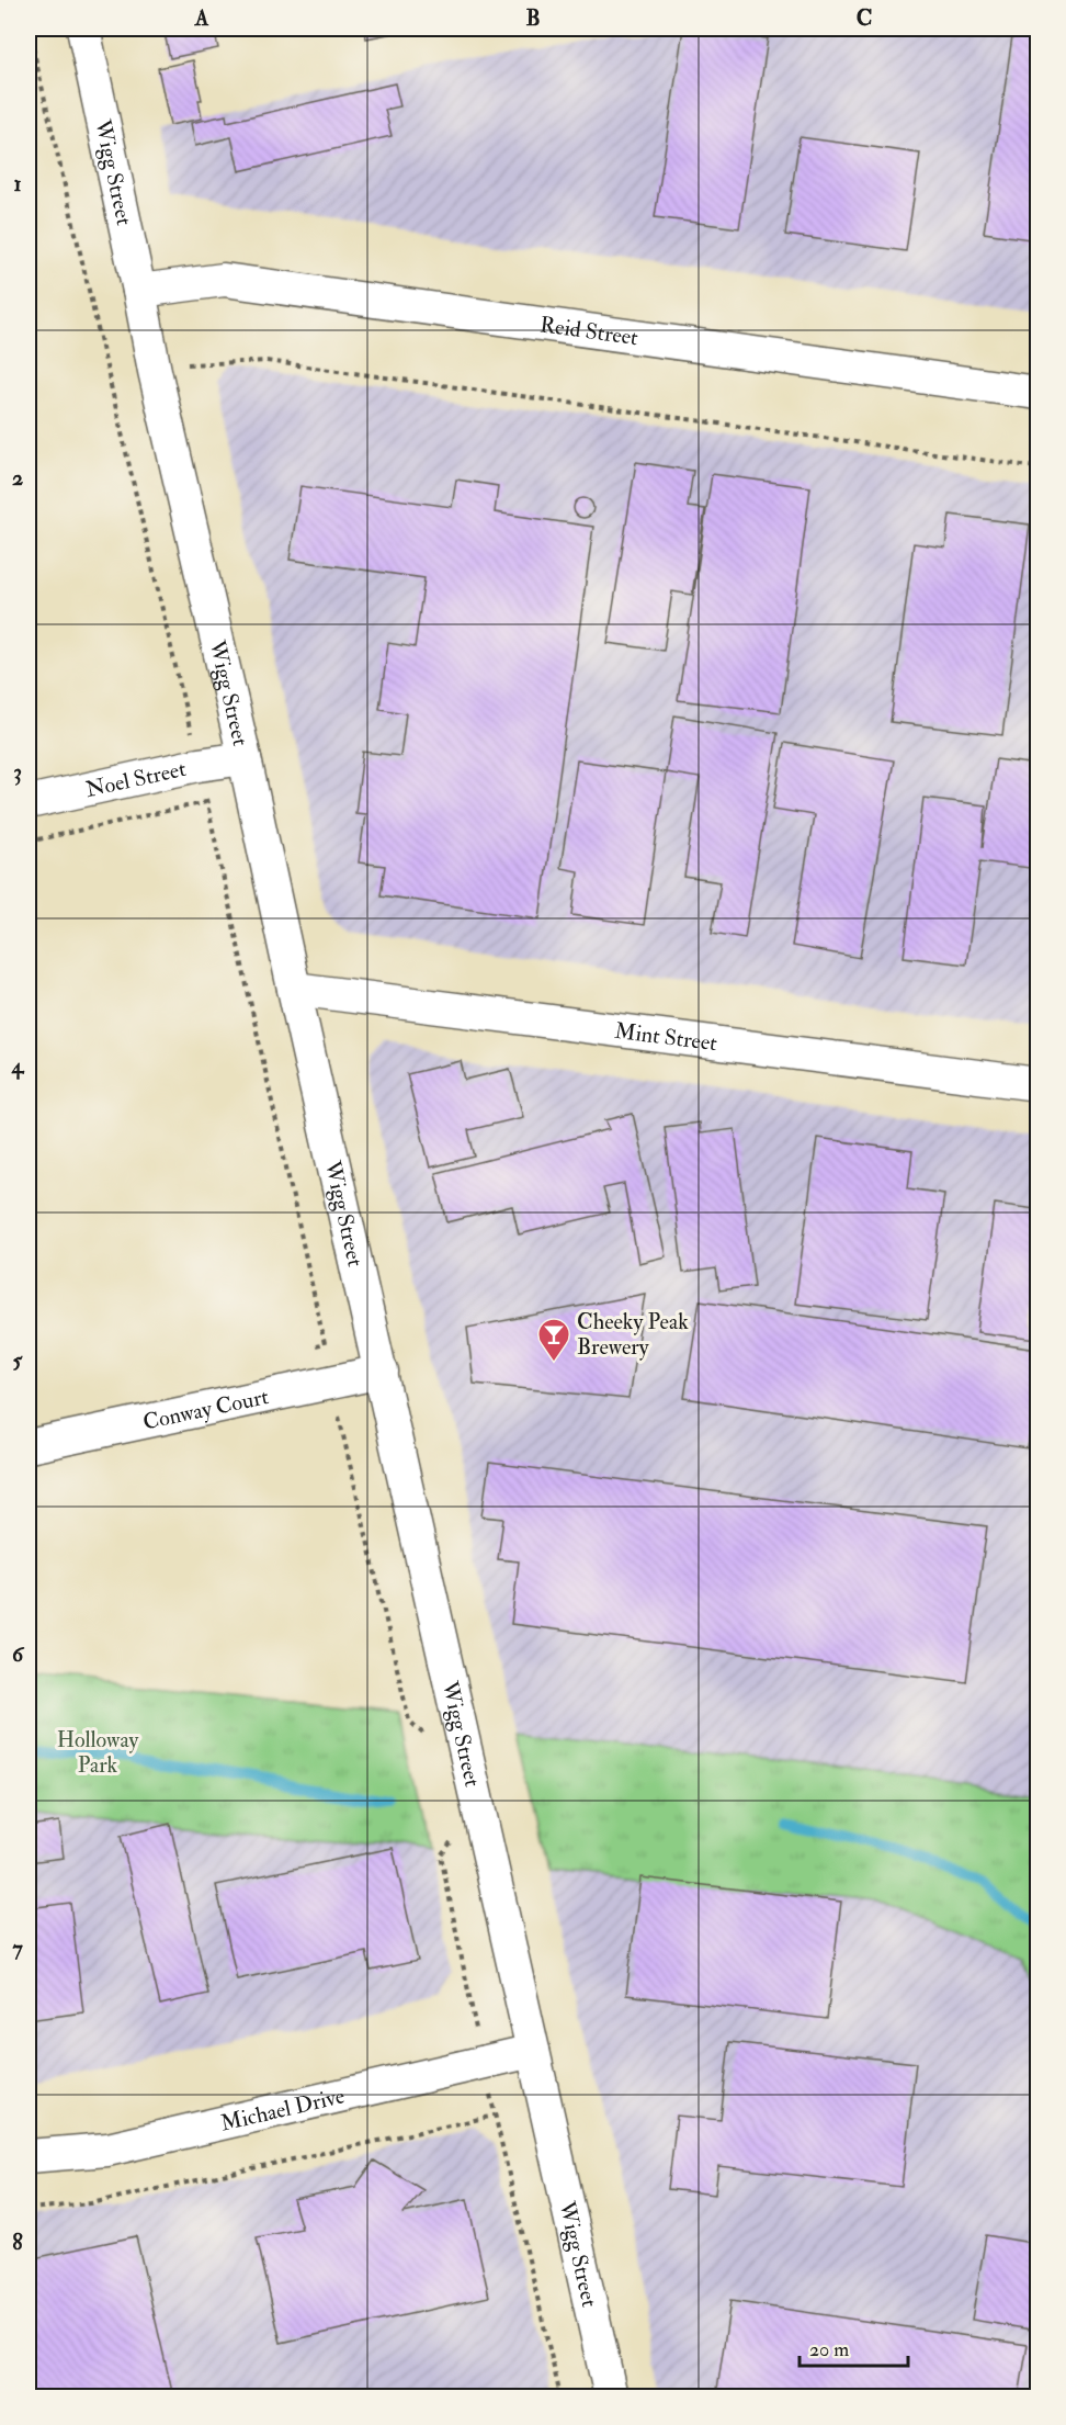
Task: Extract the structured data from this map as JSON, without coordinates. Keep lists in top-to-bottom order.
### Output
{
  "streets": {
    "street": [
      "Wigg Street",
      "Reid Street",
      "Noel Street",
      "Mint Street",
      "Conway Court",
      "Michael Drive"
    ]
  },
  "crossings": [
    ["Wigg Street", "Reid Street"],
    ["Wigg Street", "Noel Street"],
    ["Wigg Street", "Mint Street"],
    ["Wigg Street", "Conway Court"],
    ["Wigg Street", "Michael Drive"]
  ],
  "parks": ["Holloway Park"],
  "places": {
    "bar": ["Cheeky Peak Brewery"]
  },
  "scale_bar": "20 m",
  "grid": {
    "columns": ["A", "B", "C"],
    "rows": [
      "1",
      "2",
      "3",
      "4",
      "5",
      "6",
      "7",
      "8"
    ]
  }
}
